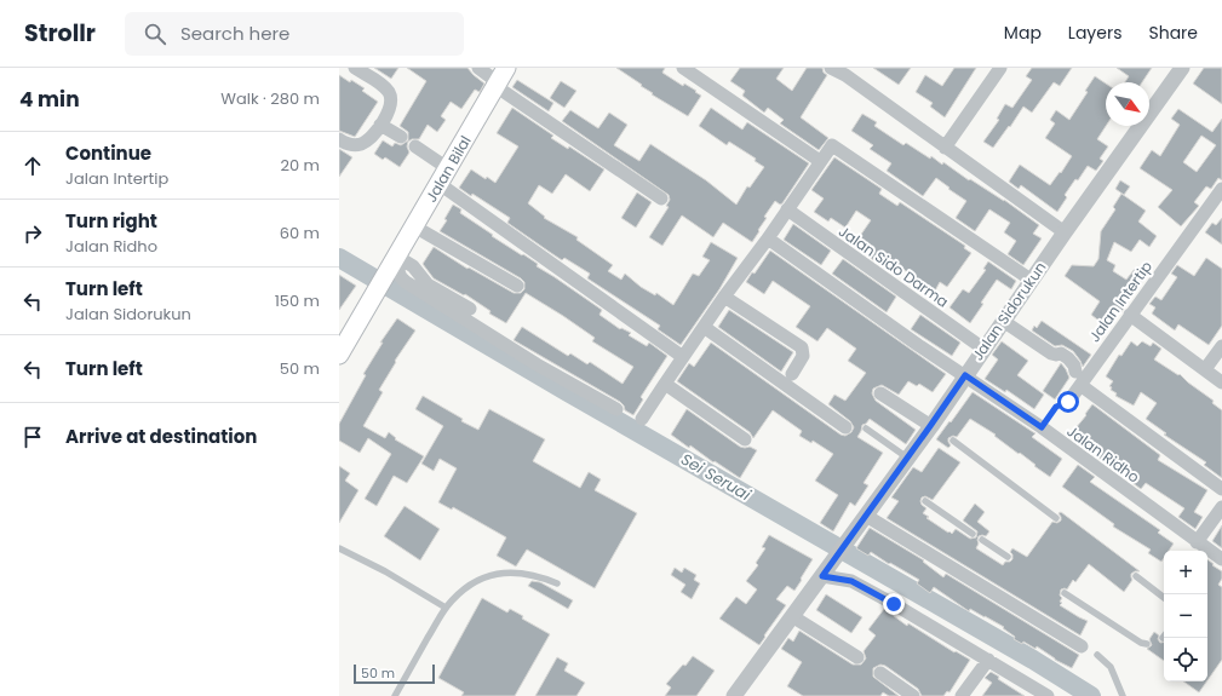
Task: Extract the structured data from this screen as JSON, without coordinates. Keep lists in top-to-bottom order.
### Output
{
  "streets": {
    "main road": ["Jalan Bilal"],
    "street": [
      "Jalan Sido Darma",
      "Jalan Intertip",
      "Jalan Sidorukun",
      "Jalan Ridho"
    ]
  },
  "crossings": [
    ["Jalan Sido Darma", "Jalan Sidorukun"],
    ["Jalan Sidorukun", "Jalan Ridho"]
  ],
  "water": ["Sei Seruai"],
  "scale_bar": "50 m",
  "north": "bottom right",
  "page": {
    "header": "Strollr",
    "search": "Search here",
    "nav": ["Map", "Layers", "Share"],
    "heading": ["4 min", "Walk · 280 m"],
    "list": [
      ["Continue", "Jalan Intertip", "20 m"],
      ["Turn right", "Jalan Ridho", "60 m"],
      ["Turn left", "Jalan Sidorukun", "150 m"],
      ["Turn left", "50 m"],
      "Arrive at destination"
    ],
    "map_buttons": ["+", "−"],
    "scale": "50 m"
  }
}
